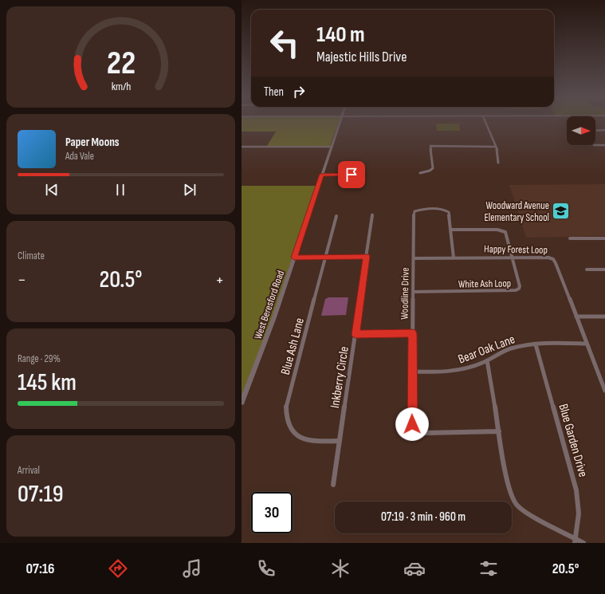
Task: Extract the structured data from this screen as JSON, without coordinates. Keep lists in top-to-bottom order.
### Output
{
  "streets": {
    "street": [
      "Happy Forest Loop",
      "White Ash Loop",
      "Woodline Drive",
      "West Beresford Road",
      "Blue Ash Lane",
      "Bear Oak Lane",
      "Inkberry Circle",
      "Blue Garden Drive"
    ]
  },
  "crossings": [
    ["Happy Forest Loop", "White Ash Loop"],
    ["Happy Forest Loop", "Woodline Drive"],
    ["Happy Forest Loop", "Bear Oak Lane"],
    ["White Ash Loop", "Woodline Drive"],
    ["Woodline Drive", "Bear Oak Lane"],
    ["Blue Ash Lane", "Inkberry Circle"],
    ["Bear Oak Lane", "Blue Garden Drive"]
  ],
  "places": {
    "school or university": ["Woodward Avenue Elementary School"]
  },
  "north": "right",
  "page": {
    "turn": ["140 m", "Majestic Hills Drive"],
    "then": "Then",
    "song": ["Paper Moons", "Ada Vale"],
    "tile": [
      "Climate",
      ["Range · 29%", "145 km"],
      ["Arrival", "07:19"]
    ],
    "heat": ["−", "20.5°", "+"],
    "limit": "30",
    "trip": "07:19 · 3 min · 960 m",
    "tabs": ["07:16", "20.5°"],
    "gauge": ["22", "km/h"]
  }
}
